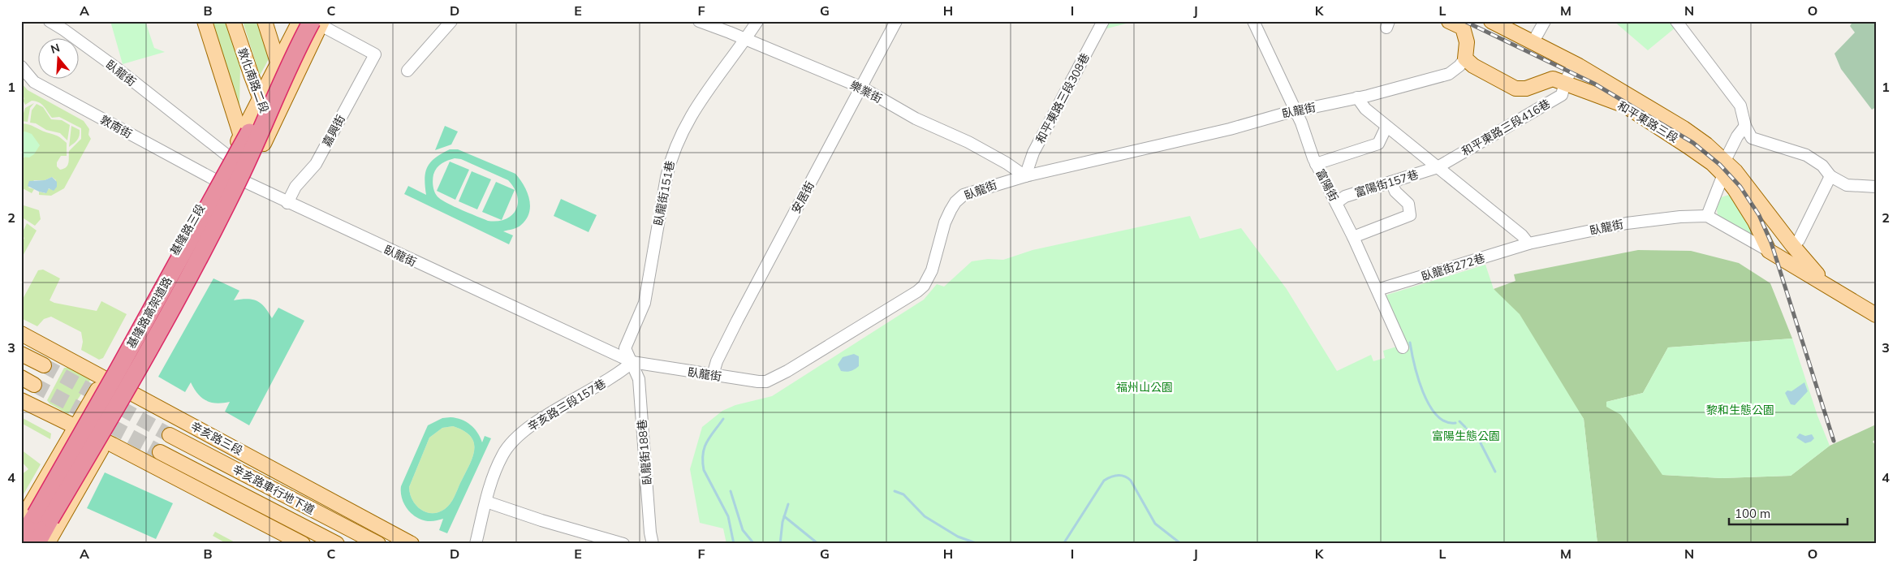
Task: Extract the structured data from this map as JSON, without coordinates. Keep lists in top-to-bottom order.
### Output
{
  "streets": {
    "highway": ["基隆路高架道路"],
    "main road": [
      "敦化南路二段",
      "和平東路三段",
      "基隆路三段",
      "辛亥路三段",
      "辛亥路車行地下道"
    ],
    "street": [
      "臥龍街",
      "樂業街",
      "和平東路三段308巷",
      "敦南街",
      "和平東路三段416巷",
      "嘉興街",
      "富陽街157巷",
      "富陽街",
      "臥龍街151巷",
      "安居街",
      "臥龍街272巷",
      "辛亥路三段157巷",
      "臥龍街188巷"
    ]
  },
  "crossings": [
    ["臥龍街", "樂業街"],
    ["臥龍街", "和平東路三段308巷"],
    ["臥龍街", "和平東路三段"],
    ["臥龍街", "嘉興街"],
    ["臥龍街", "富陽街"],
    ["臥龍街", "臥龍街151巷"],
    ["臥龍街", "安居街"],
    ["臥龍街", "基隆路三段"],
    ["臥龍街", "臥龍街272巷"],
    ["臥龍街", "辛亥路三段157巷"],
    ["臥龍街", "臥龍街188巷"],
    ["敦化南路二段", "基隆路三段"],
    ["樂業街", "和平東路三段308巷"],
    ["樂業街", "臥龍街151巷"],
    ["樂業街", "安居街"],
    ["和平東路三段", "和平東路三段416巷"],
    ["敦南街", "基隆路三段"],
    ["和平東路三段416巷", "富陽街157巷"],
    ["嘉興街", "基隆路高架道路"],
    ["富陽街157巷", "富陽街"],
    ["富陽街", "臥龍街272巷"],
    ["臥龍街151巷", "辛亥路三段157巷"],
    ["臥龍街151巷", "臥龍街188巷"],
    ["基隆路三段", "基隆路高架道路"],
    ["基隆路三段", "辛亥路三段"],
    ["辛亥路三段157巷", "臥龍街188巷"]
  ],
  "parks": ["福州山公園", "黎和生態公園", "富陽生態公園"],
  "scale_bar": "100 m",
  "north": "top",
  "grid": {
    "columns": [
      "A",
      "B",
      "C",
      "D",
      "E",
      "F",
      "G",
      "H",
      "I",
      "J",
      "K",
      "L",
      "M",
      "N",
      "O"
    ],
    "rows": [
      "1",
      "2",
      "3",
      "4"
    ]
  }
}
